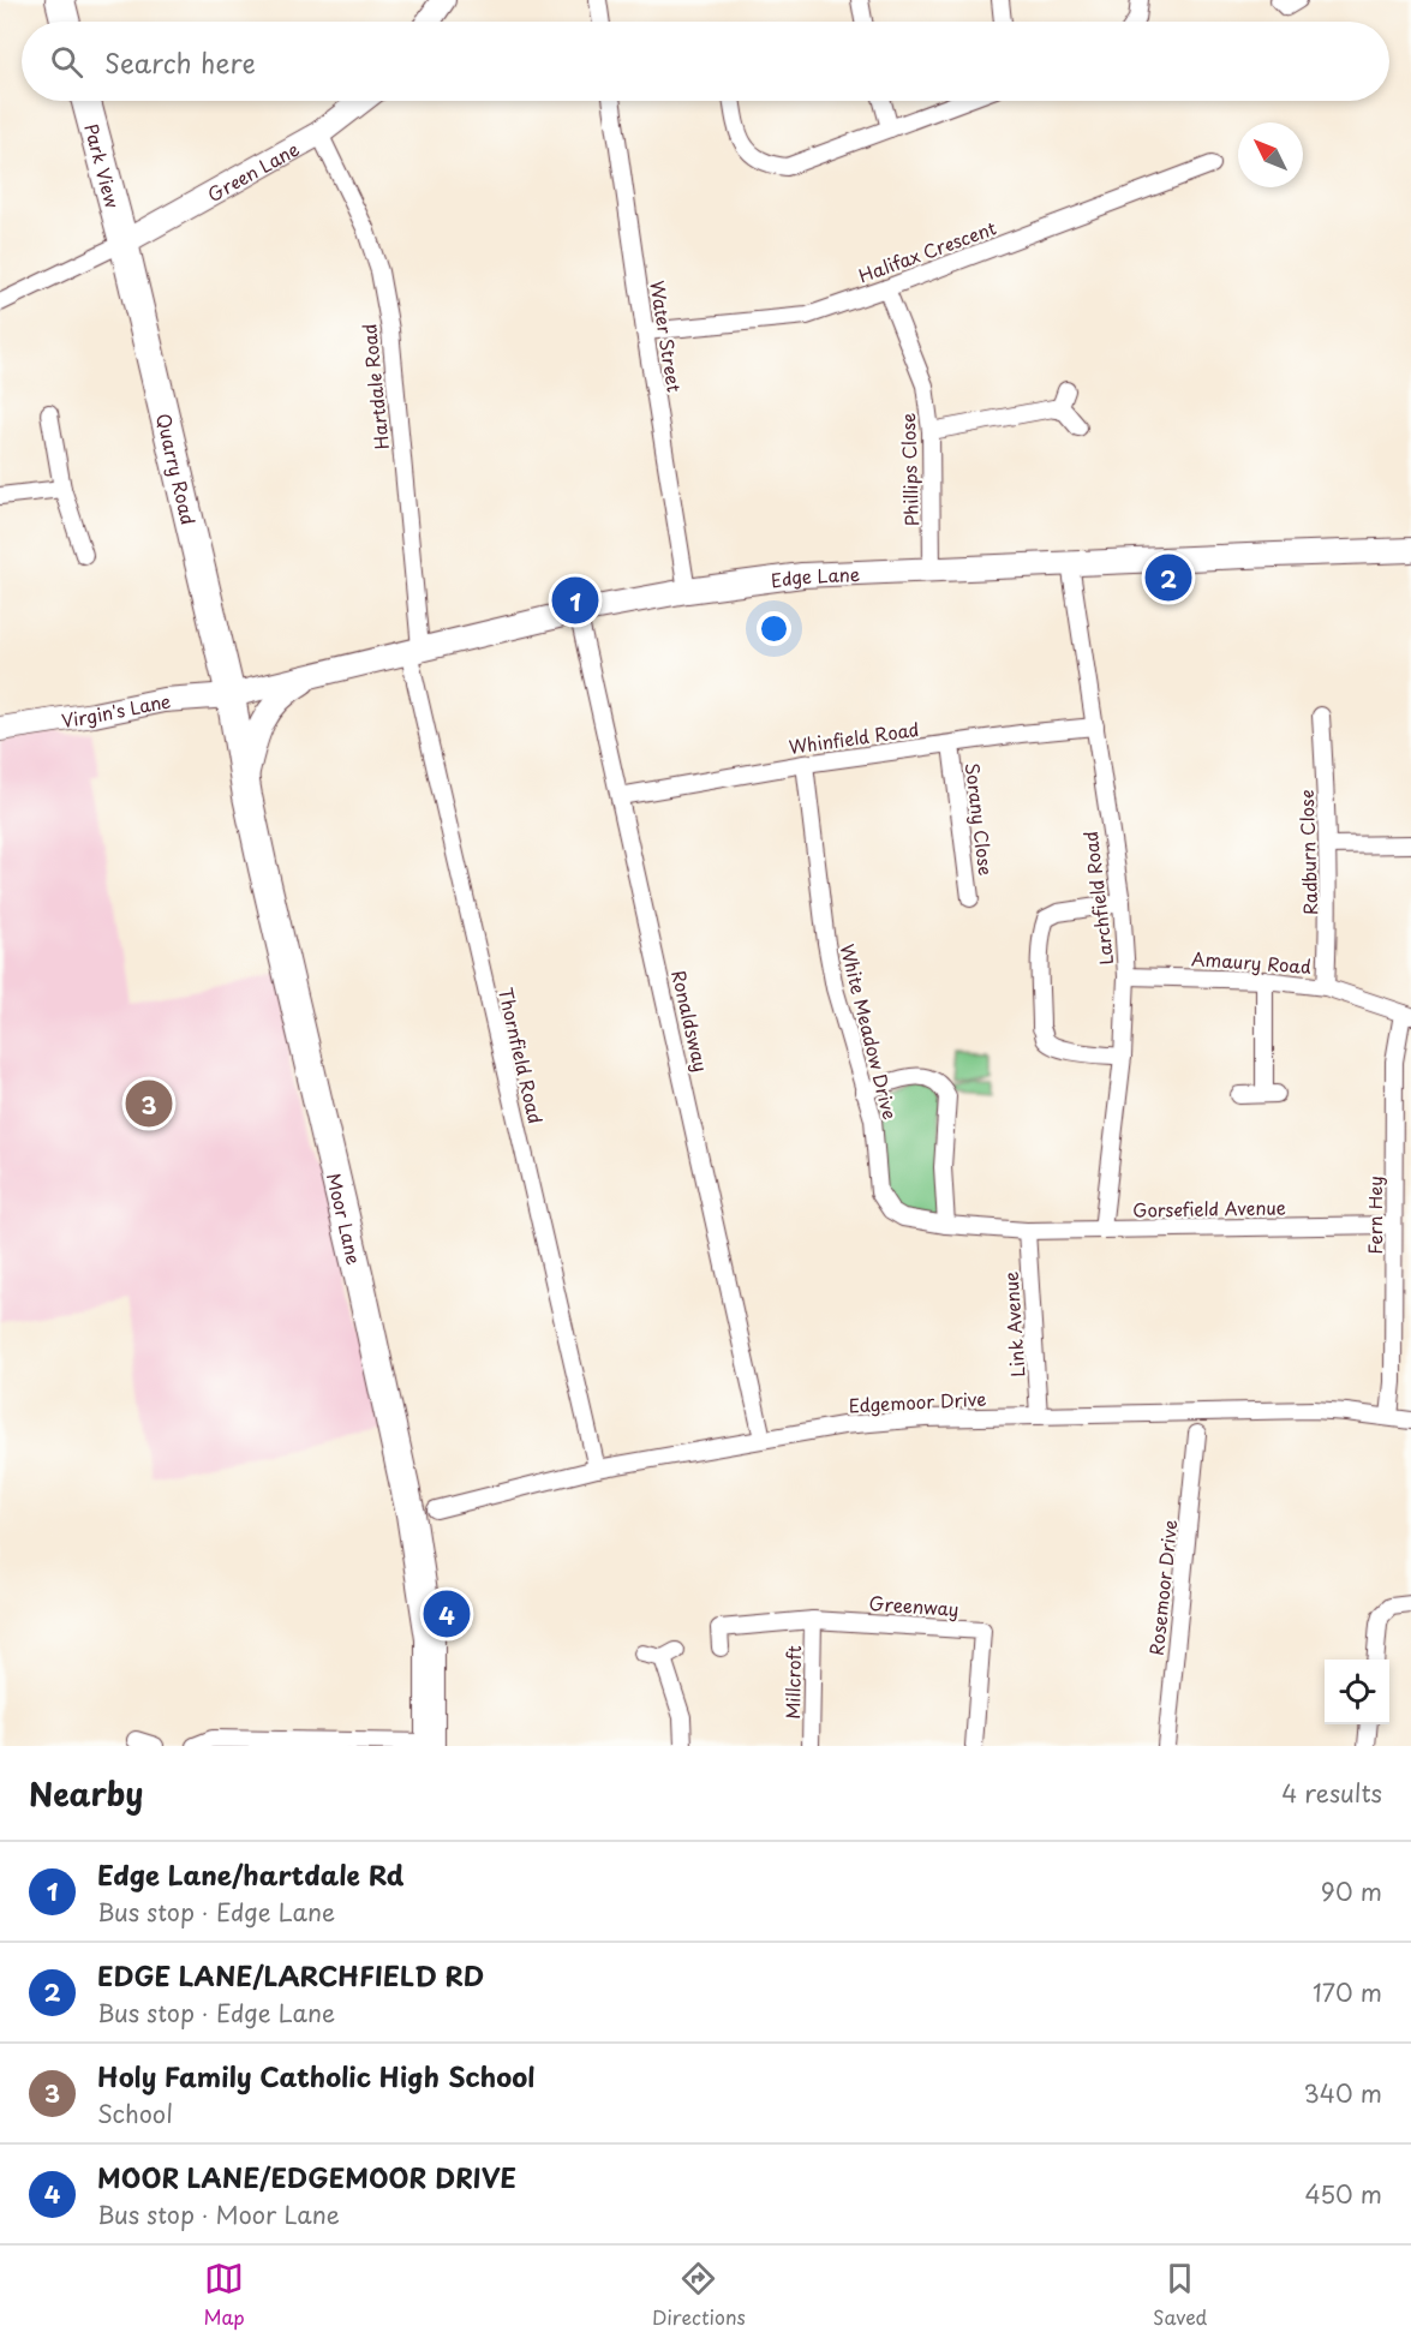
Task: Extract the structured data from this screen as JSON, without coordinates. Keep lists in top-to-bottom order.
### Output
{
  "streets": {
    "highway": ["Park View", "Quarry Road", "Moor Lane"],
    "street": [
      "Green Lane",
      "Halifax Crescent",
      "Water Street",
      "Hartdale Road",
      "Phillips Close",
      "Edge Lane",
      "Virgin's Lane",
      "Whinfield Road",
      "Sorany Close",
      "Radburn Close",
      "Larchfield Road",
      "Amaury Road",
      "Ronaldsway",
      "White Meadow Drive",
      "Thornfield Road",
      "Gorsefield Avenue",
      "Fern Hey",
      "Link Avenue",
      "Edgemoor Drive",
      "Rosemoor Drive",
      "Greenway",
      "Millcroft"
    ]
  },
  "crossings": [
    ["Park View", "Green Lane"],
    ["Park View", "Quarry Road"],
    ["Green Lane", "Hartdale Road"],
    ["Green Lane", "Quarry Road"],
    ["Halifax Crescent", "Water Street"],
    ["Halifax Crescent", "Phillips Close"],
    ["Water Street", "Edge Lane"],
    ["Hartdale Road", "Edge Lane"],
    ["Hartdale Road", "Thornfield Road"],
    ["Quarry Road", "Edge Lane"],
    ["Quarry Road", "Virgin's Lane"],
    ["Quarry Road", "Moor Lane"],
    ["Phillips Close", "Edge Lane"],
    ["Edge Lane", "Virgin's Lane"],
    ["Edge Lane", "Larchfield Road"],
    ["Edge Lane", "Ronaldsway"],
    ["Edge Lane", "Thornfield Road"],
    ["Edge Lane", "Moor Lane"],
    ["Virgin's Lane", "Moor Lane"],
    ["Whinfield Road", "Sorany Close"],
    ["Whinfield Road", "Larchfield Road"],
    ["Whinfield Road", "Ronaldsway"],
    ["Whinfield Road", "White Meadow Drive"],
    ["Radburn Close", "Amaury Road"],
    ["Larchfield Road", "Amaury Road"],
    ["Larchfield Road", "Gorsefield Avenue"],
    ["Amaury Road", "Fern Hey"],
    ["Ronaldsway", "Edgemoor Drive"],
    ["White Meadow Drive", "Gorsefield Avenue"],
    ["White Meadow Drive", "Link Avenue"],
    ["Thornfield Road", "Edgemoor Drive"],
    ["Gorsefield Avenue", "Fern Hey"],
    ["Gorsefield Avenue", "Link Avenue"],
    ["Fern Hey", "Edgemoor Drive"],
    ["Link Avenue", "Edgemoor Drive"],
    ["Greenway", "Millcroft"]
  ],
  "north": "top left",
  "page": {
    "search": "Search here",
    "pins": [
      "2",
      "1",
      "3",
      "4"
    ],
    "heading": ["Nearby", "4 results"],
    "list": [
      {
        "mark": "1",
        "name": "Edge Lane/hartdale Rd",
        "note": "Bus stop · Edge Lane",
        "value": "90 m"
      },
      {
        "mark": "2",
        "name": "EDGE LANE/LARCHFIELD RD",
        "note": "Bus stop · Edge Lane",
        "value": "170 m"
      },
      {
        "mark": "3",
        "name": "Holy Family Catholic High School",
        "note": "School",
        "value": "340 m"
      },
      {
        "mark": "4",
        "name": "MOOR LANE/EDGEMOOR DRIVE",
        "note": "Bus stop · Moor Lane",
        "value": "450 m"
      }
    ],
    "nav": ["Map", "Directions", "Saved"]
  }
}
